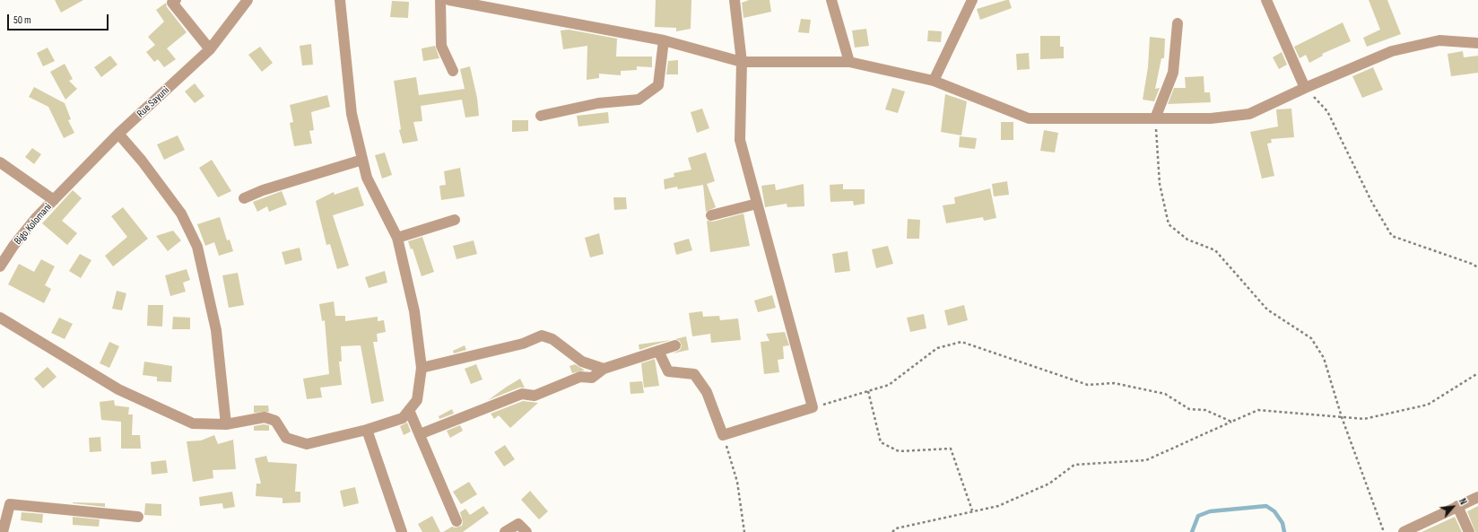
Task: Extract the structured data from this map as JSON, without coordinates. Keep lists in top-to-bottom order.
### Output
{
  "streets": {
    "street": ["Rue Sayuni", "Bigo Kolomani"]
  },
  "crossings": [
    ["Rue Sayuni", "Bigo Kolomani"]
  ],
  "scale_bar": "50 m",
  "north": "top right"
}
